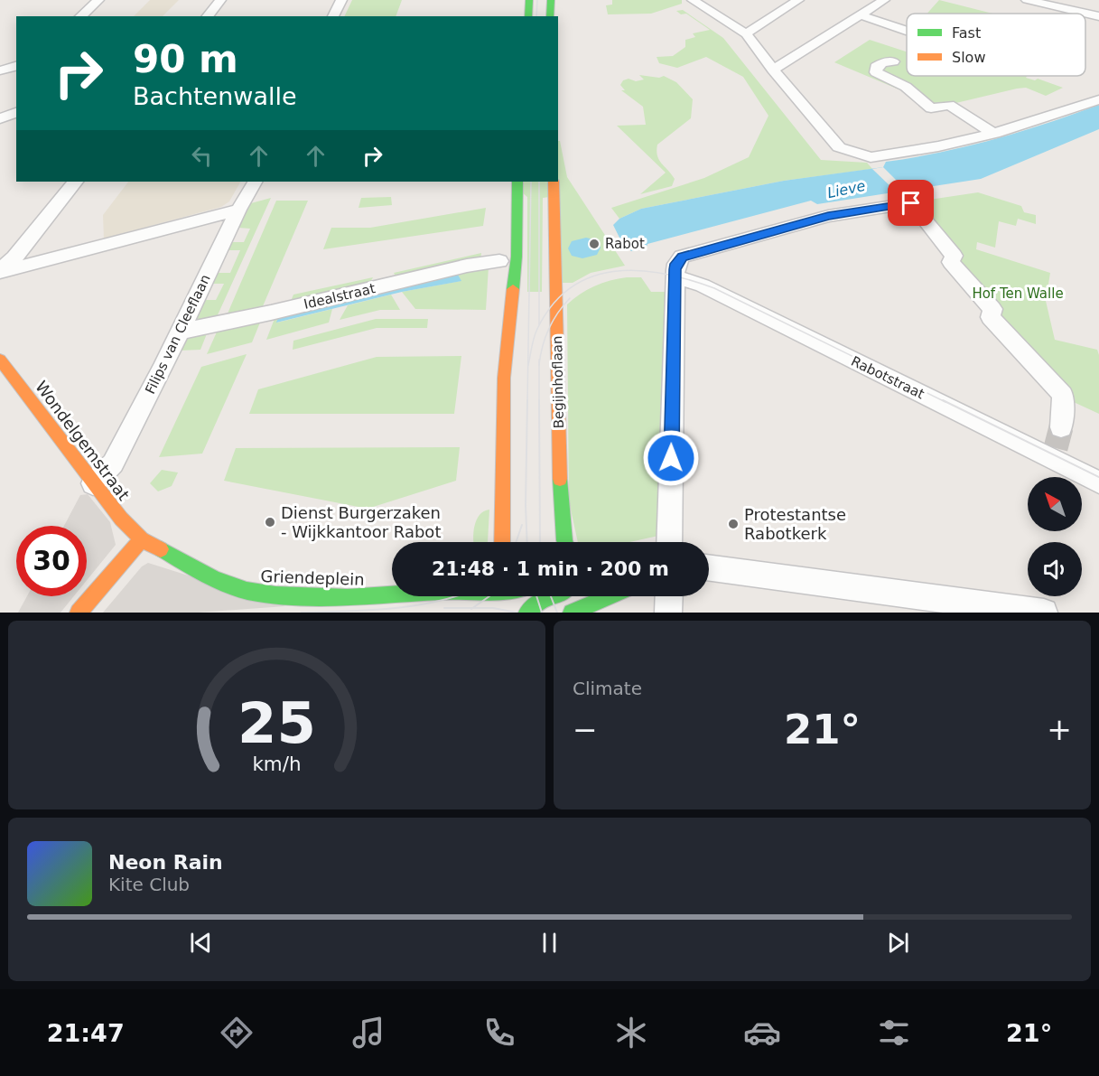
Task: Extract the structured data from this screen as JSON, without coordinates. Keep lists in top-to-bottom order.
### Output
{
  "streets": {
    "main road": ["Begijnhoflaan", "Wondelgemstraat", "Griendeplein"],
    "street": ["Idealstraat", "Filips van Cleeflaan", "Rabotstraat"]
  },
  "crossings": [
    ["Idealstraat", "Filips van Cleeflaan"],
    ["Filips van Cleeflaan", "Wondelgemstraat"],
    ["Wondelgemstraat", "Griendeplein"]
  ],
  "water": ["Lieve"],
  "parks": ["Hof Ten Walle"],
  "places": ["Rabot", "Dienst Burgerzaken - Wijkkantoor Rabot", "Protestantse Rabotkerk"],
  "legend": ["Fast", "Slow"],
  "north": "top left",
  "page": {
    "turn": ["90 m", "Bachtenwalle"],
    "limit": "30",
    "trip": "21:48 · 1 min · 200 m",
    "tile": "Climate",
    "heat": ["−", "21°", "+"],
    "song": ["Neon Rain", "Kite Club"],
    "tabs": ["21:47", "21°"],
    "gauge": ["25", "km/h"]
  }
}
